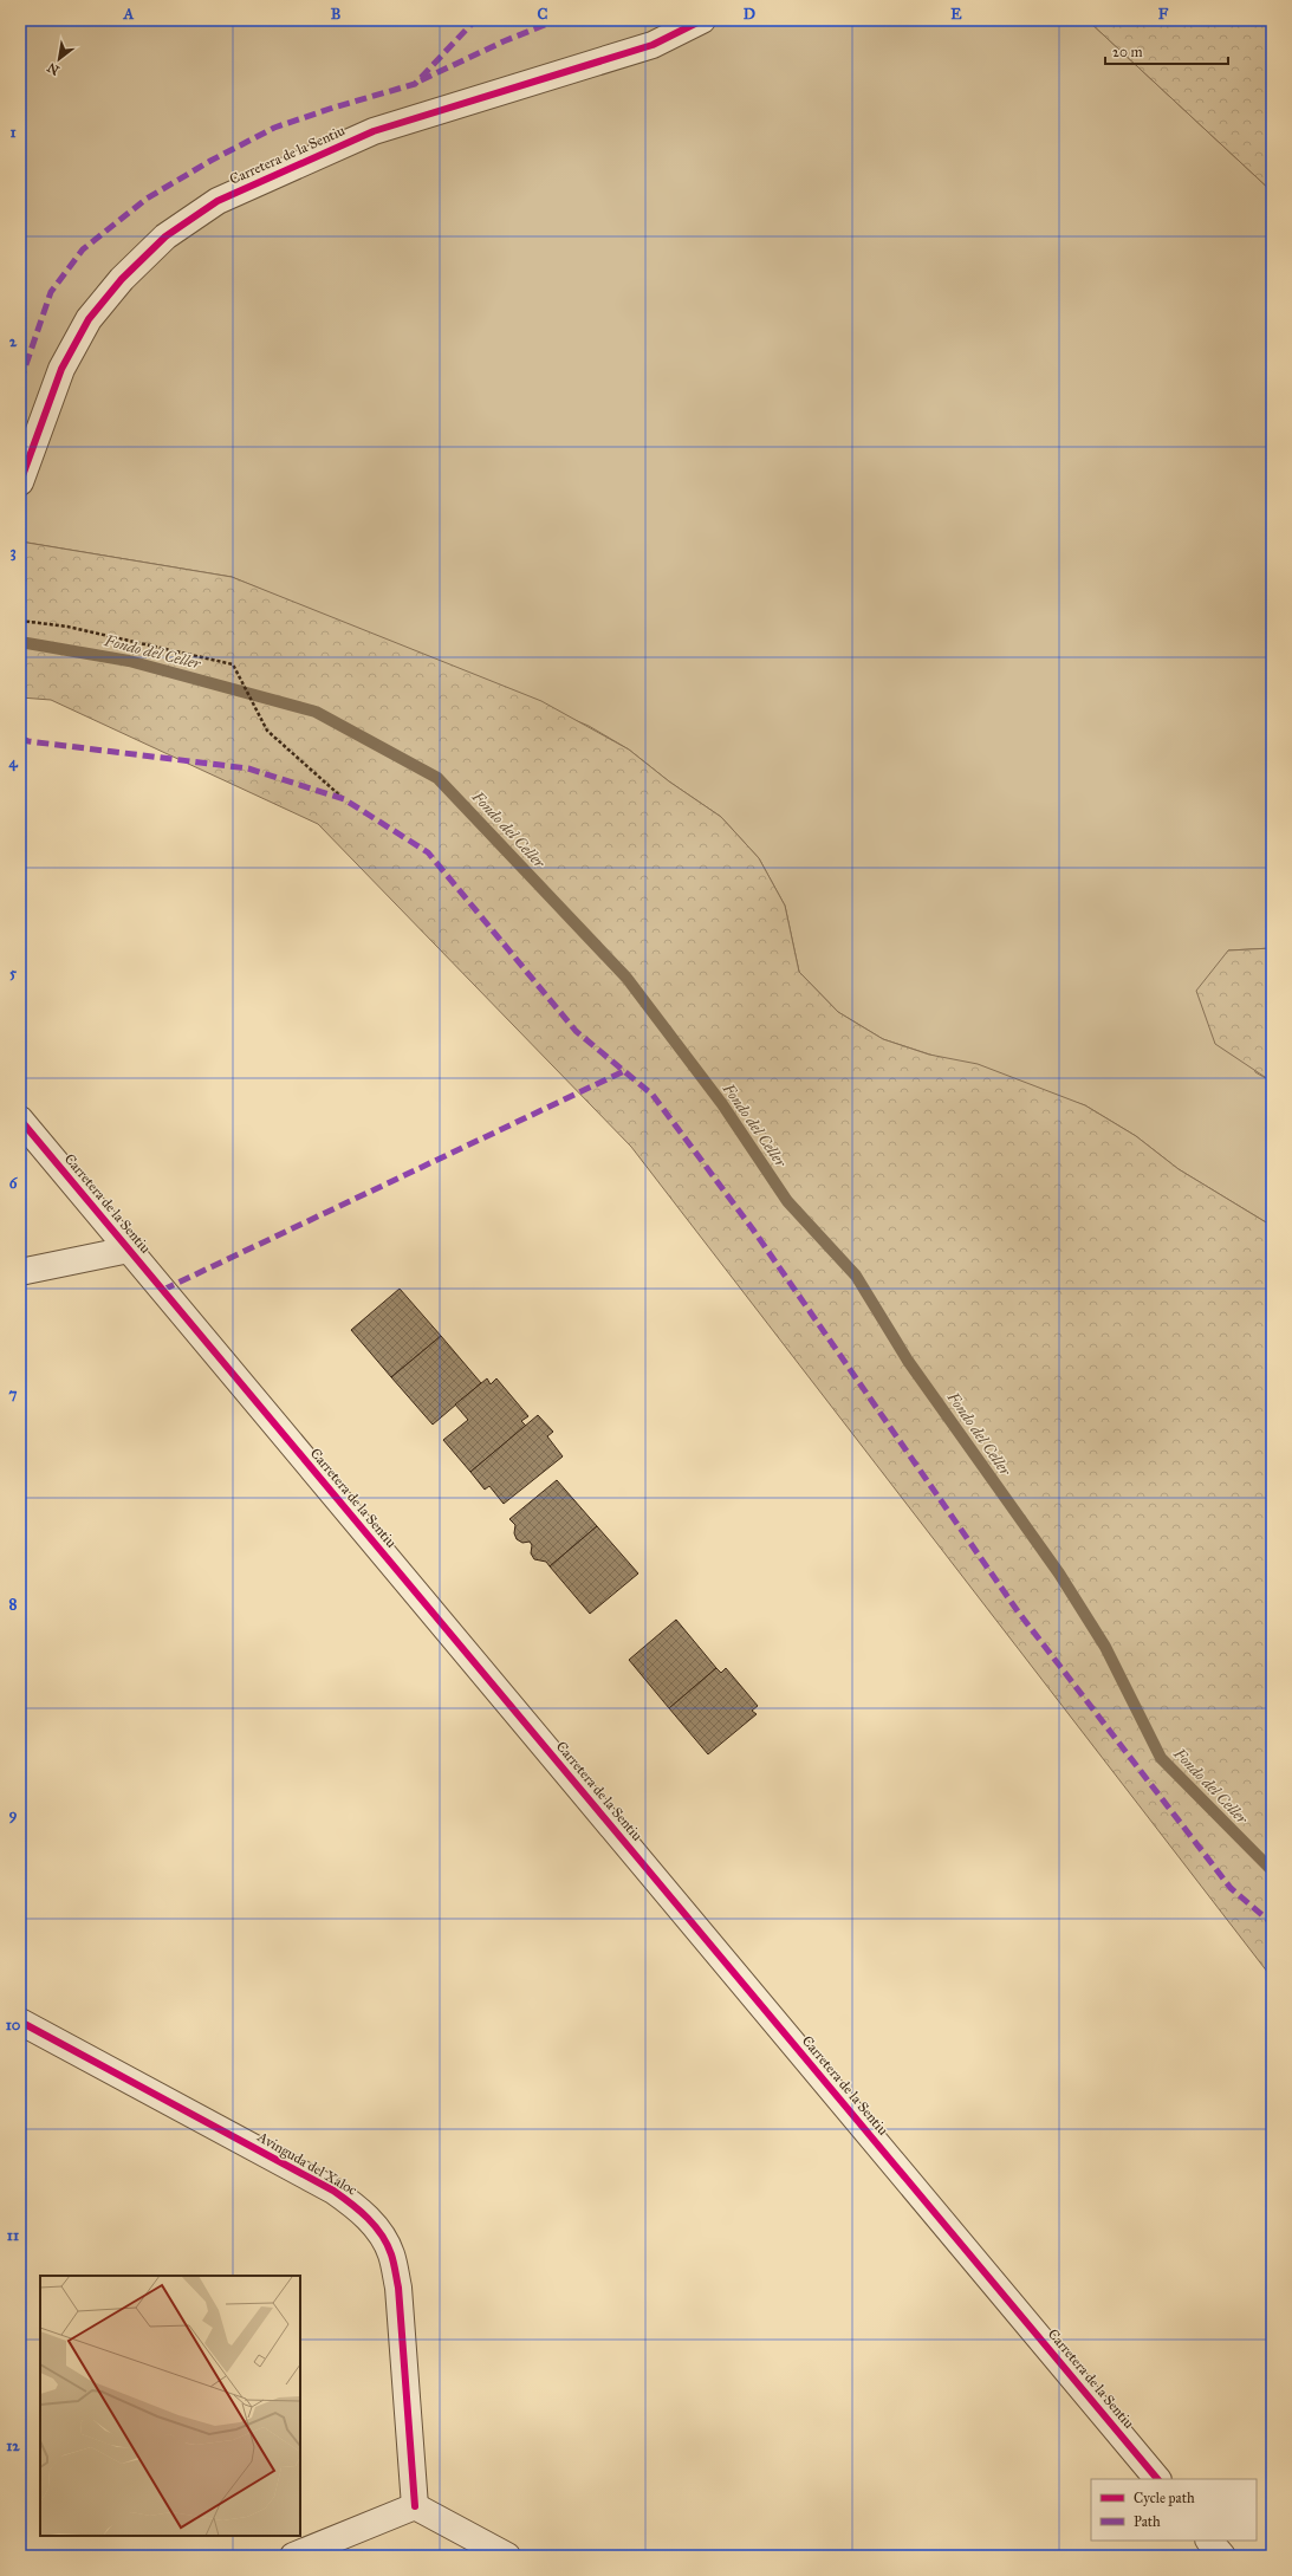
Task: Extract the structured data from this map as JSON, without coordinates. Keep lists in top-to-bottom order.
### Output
{
  "streets": {
    "street": ["Carretera de la Sentiu", "Avinguda del Xaloc"]
  },
  "water": ["Fondo del Celler"],
  "legend": ["Cycle path", "Path"],
  "scale_bar": "20 m",
  "north": "bottom left",
  "grid": {
    "columns": [
      "A",
      "B",
      "C",
      "D",
      "E",
      "F"
    ],
    "rows": [
      "1",
      "2",
      "3",
      "4",
      "5",
      "6",
      "7",
      "8",
      "9",
      "10",
      "11",
      "12"
    ]
  }
}
